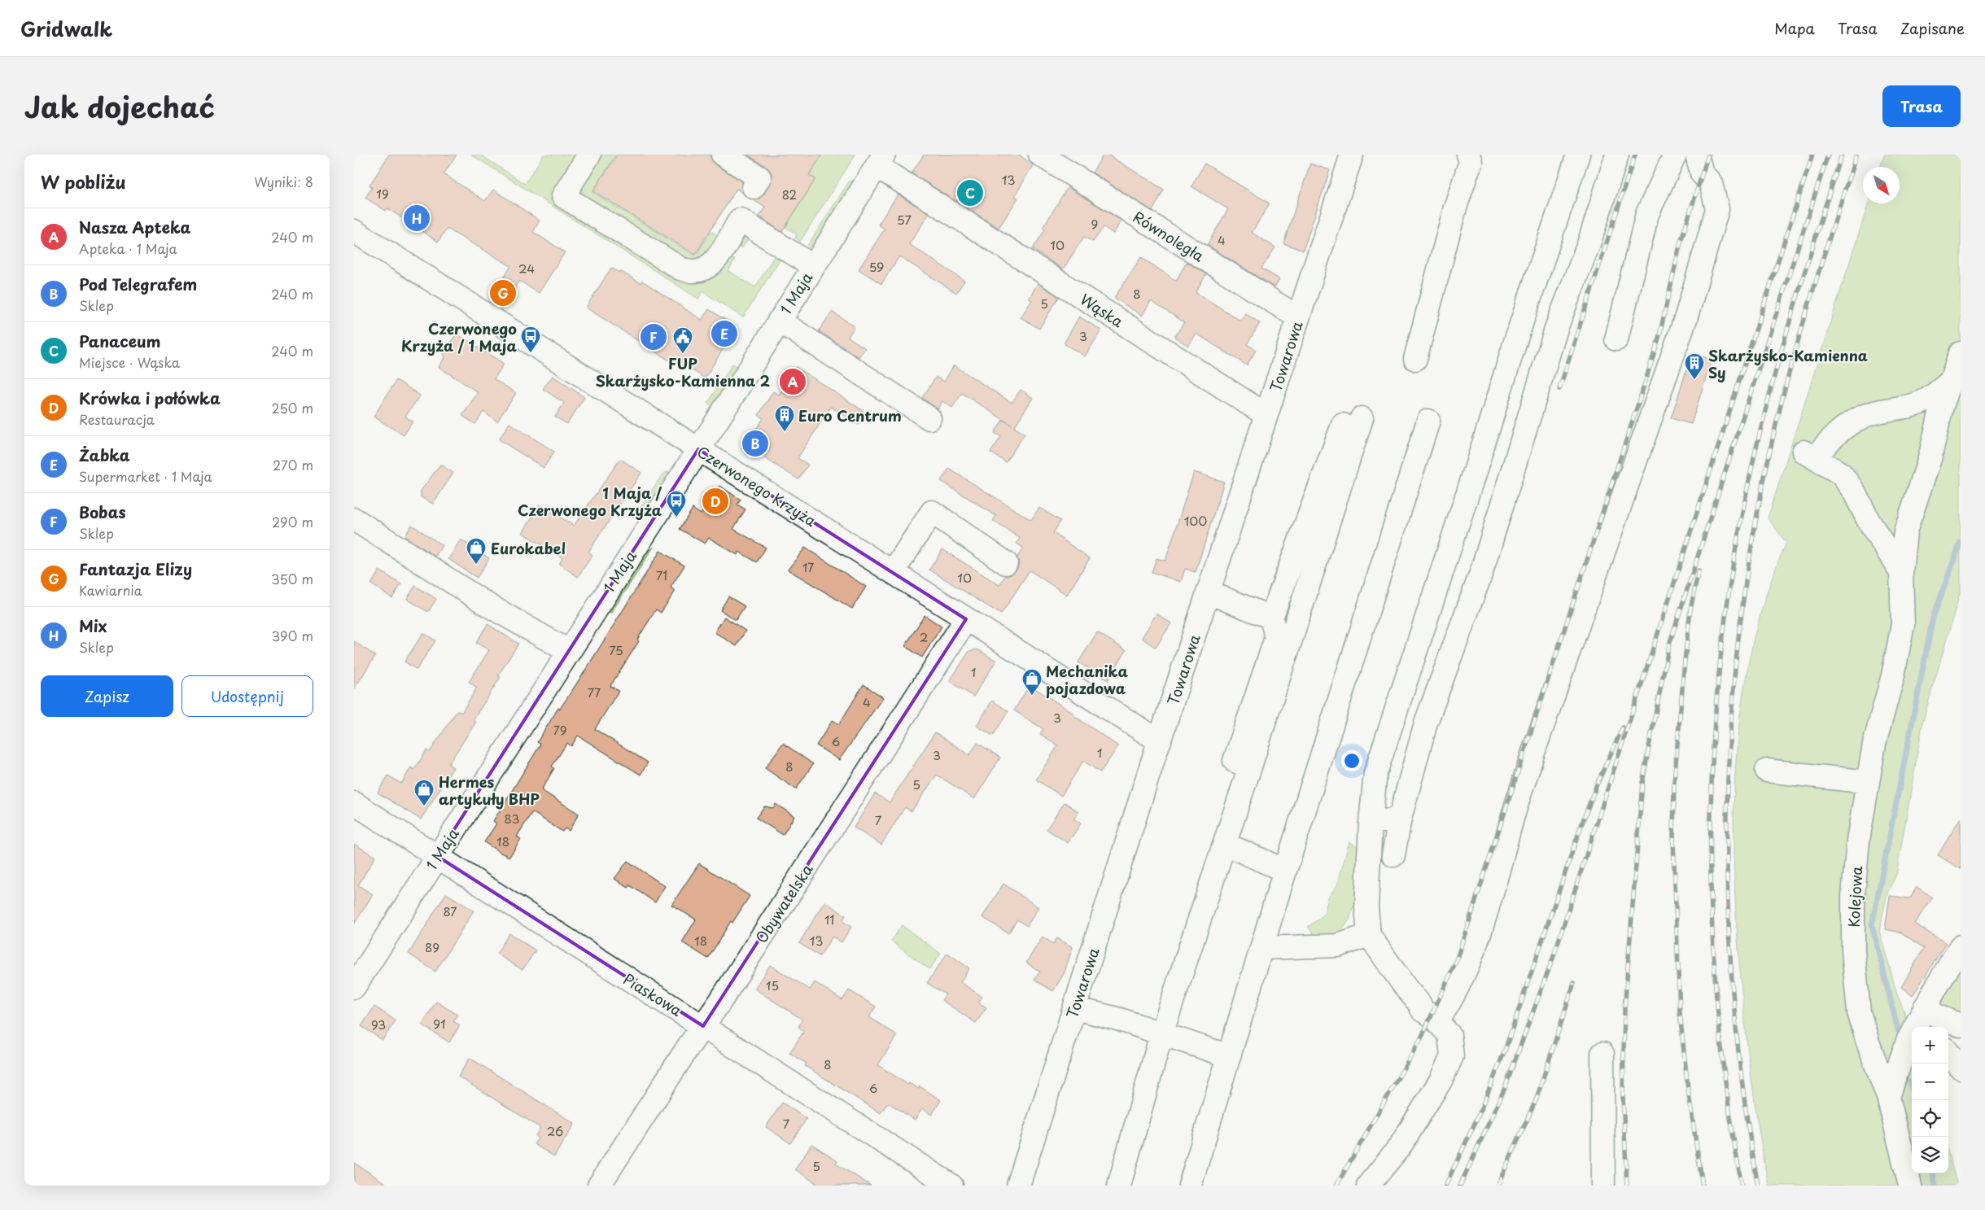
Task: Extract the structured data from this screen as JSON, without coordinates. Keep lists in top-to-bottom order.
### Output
{
  "streets": {
    "street": [
      "Równoległa",
      "1 Maja",
      "Wąska",
      "Towarowa",
      "Czerwonego Krzyża",
      "Kolejowa",
      "Obywatelska",
      "Piaskowa"
    ]
  },
  "crossings": [
    ["Równoległa", "Towarowa"],
    ["1 Maja", "Wąska"],
    ["1 Maja", "Czerwonego Krzyża"],
    ["1 Maja", "Piaskowa"],
    ["Wąska", "Towarowa"],
    ["Towarowa", "Czerwonego Krzyża"],
    ["Czerwonego Krzyża", "Obywatelska"],
    ["Obywatelska", "Piaskowa"]
  ],
  "places": {
    "bus stop": ["Czerwonego Krzyża / 1 Maja", "1 Maja / Czerwonego Krzyża"],
    "public building": ["FUP Skarżysko-Kamienna 2"],
    "building": ["Skarżysko-Kamienna Sy", "Euro Centrum"],
    "shop": ["Eurokabel", "Mechanika pojazdowa", "Hermes artykuły BHP"]
  },
  "house_numbers": [
    "13",
    "19",
    "82",
    "57",
    "9",
    "4",
    "10",
    "59",
    "24",
    "8",
    "5",
    "3",
    "100",
    "17",
    "71",
    "10",
    "2",
    "75",
    "1",
    "77",
    "4",
    "3",
    "79",
    "6",
    "1",
    "3",
    "8",
    "5",
    "83",
    "7",
    "18",
    "87",
    "11",
    "18",
    "13",
    "89",
    "15",
    "91",
    "93",
    "8",
    "6",
    "7",
    "26",
    "5"
  ],
  "north": "bottom right",
  "page": {
    "header": "Gridwalk",
    "nav": ["Mapa", "Trasa", "Zapisane"],
    "title": "Jak dojechać",
    "buttons": [
      "Trasa",
      ["Zapisz", "Udostępnij"]
    ],
    "heading": ["W pobliżu", "Wyniki: 8"],
    "pins": [
      "C",
      "H",
      "G",
      "E",
      "F",
      "A",
      "B",
      "D"
    ],
    "list": [
      {
        "mark": "A",
        "name": "Nasza Apteka",
        "note": "Apteka · 1 Maja",
        "value": "240 m"
      },
      {
        "mark": "B",
        "name": "Pod Telegrafem",
        "note": "Sklep",
        "value": "240 m"
      },
      {
        "mark": "C",
        "name": "Panaceum",
        "note": "Miejsce · Wąska",
        "value": "240 m"
      },
      {
        "mark": "D",
        "name": "Krówka i połówka",
        "note": "Restauracja",
        "value": "250 m"
      },
      {
        "mark": "E",
        "name": "Żabka",
        "note": "Supermarket · 1 Maja",
        "value": "270 m"
      },
      {
        "mark": "F",
        "name": "Bobas",
        "note": "Sklep",
        "value": "290 m"
      },
      {
        "mark": "G",
        "name": "Fantazja Elizy",
        "note": "Kawiarnia",
        "value": "350 m"
      },
      {
        "mark": "H",
        "name": "Mix",
        "note": "Sklep",
        "value": "390 m"
      }
    ],
    "map_buttons": ["+", "−"]
  }
}
